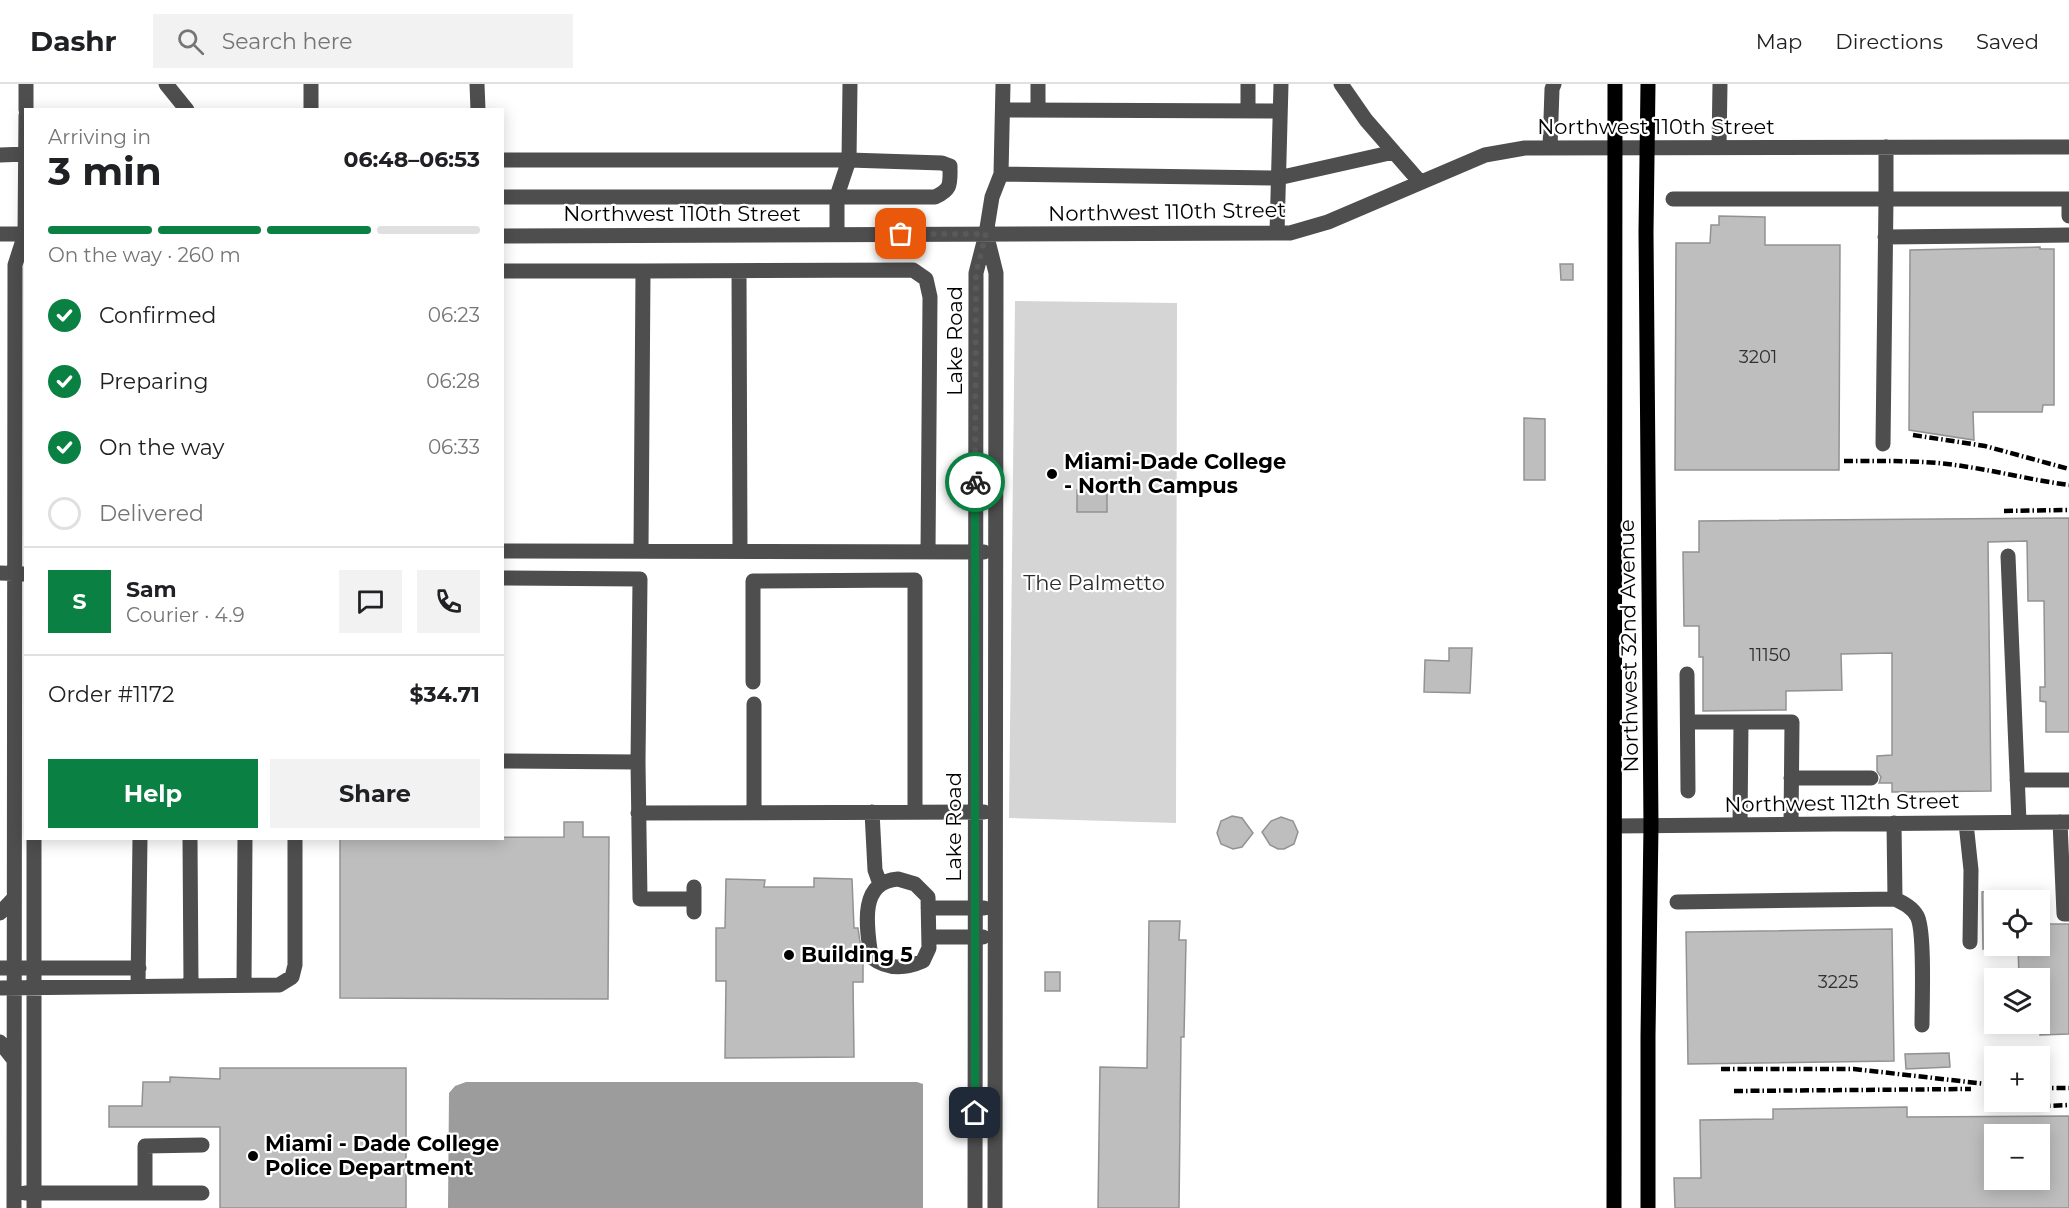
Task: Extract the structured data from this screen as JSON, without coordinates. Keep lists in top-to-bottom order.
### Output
{
  "streets": {
    "main road": ["Northwest 32nd Avenue"],
    "street": ["Northwest 110th Street", "Lake Road", "Northwest 112th Street"]
  },
  "crossings": [
    ["Northwest 110th Street", "Lake Road"],
    ["Northwest 110th Street", "Northwest 32nd Avenue"],
    ["Northwest 32nd Avenue", "Northwest 112th Street"]
  ],
  "parks": ["The Palmetto"],
  "places": ["Miami-Dade College - North Campus", "Building 5", "Miami - Dade College Police Department"],
  "house_numbers": ["3201", "11150", "3225"],
  "page": {
    "header": "Dashr",
    "search": "Search here",
    "nav": ["Map", "Directions", "Saved"],
    "heading": ["3 min", "Arriving in", "06:48–06:53"],
    "panel": [
      "Sam",
      "Courier · 4.9",
      "Order #1172",
      "$34.71"
    ],
    "bar": "On the way · 260 m",
    "list": [
      ["Confirmed", "06:23"],
      ["Preparing", "06:28"],
      ["On the way", "06:33"],
      "Delivered"
    ],
    "round": "S",
    "buttons": ["Help", "Share"],
    "map_buttons": ["+", "−"]
  }
}
